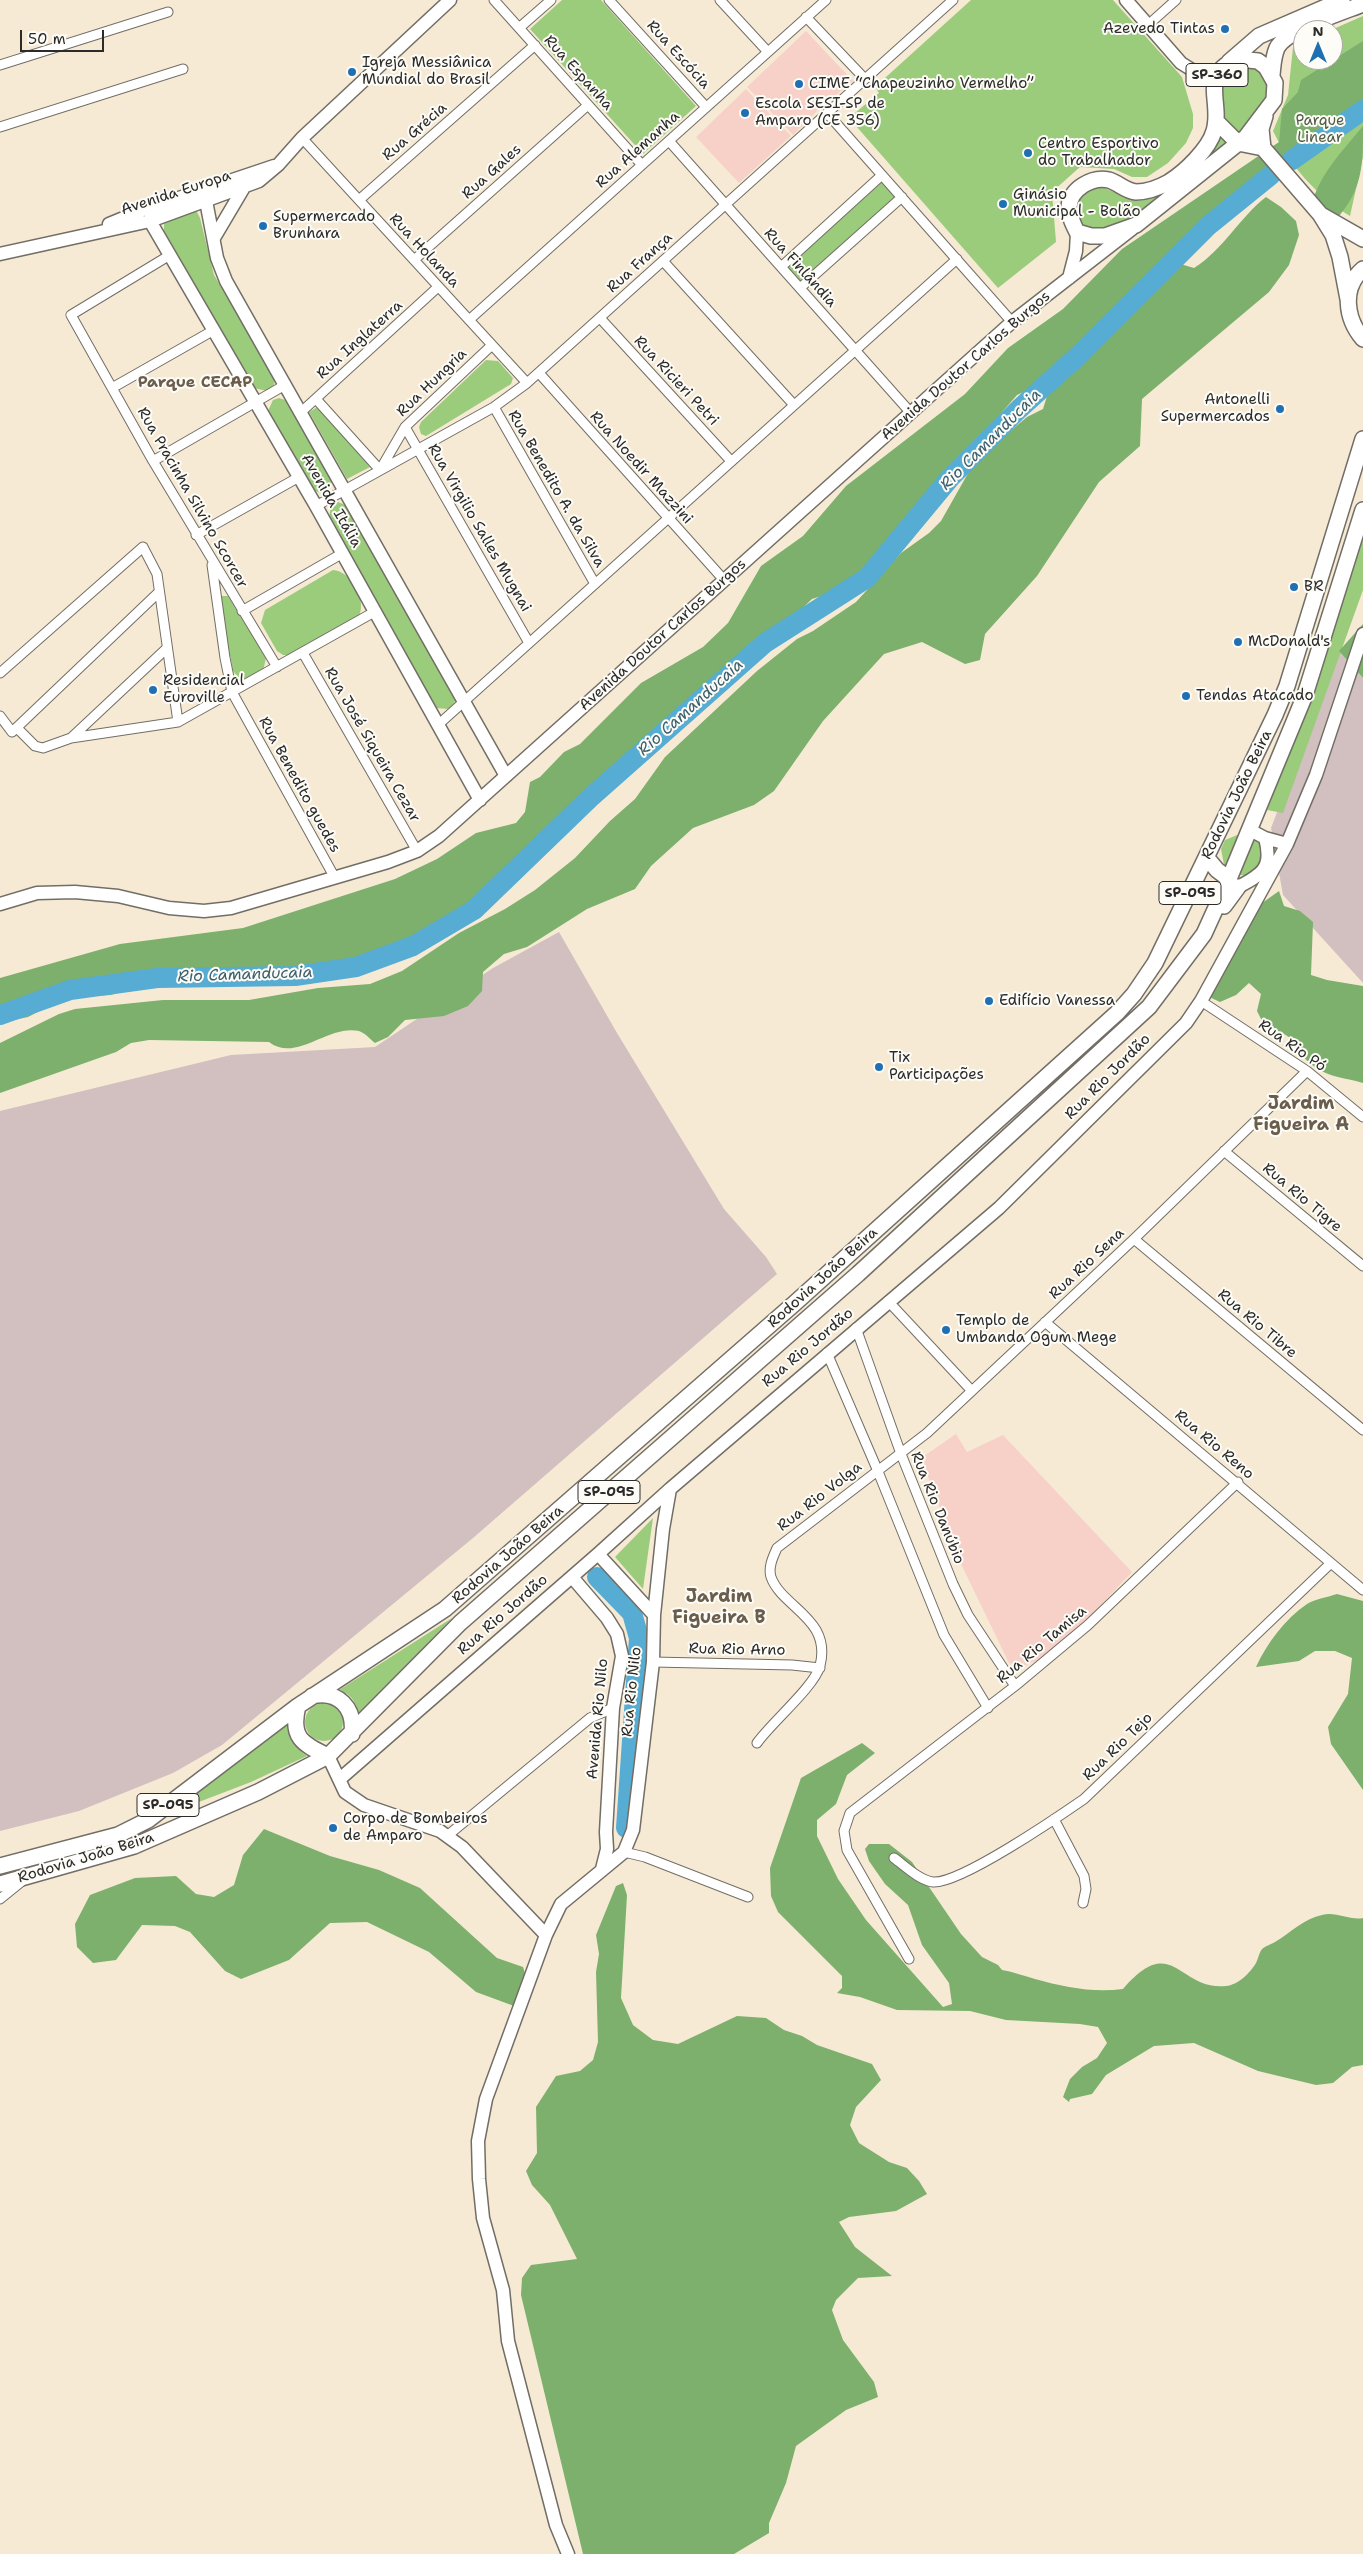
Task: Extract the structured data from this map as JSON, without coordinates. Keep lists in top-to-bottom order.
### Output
{
  "streets": {
    "main road": [
      "SP-360",
      "Avenida Doutor Carlos Burgos",
      "Rodovia João Beira",
      "SP-095"
    ],
    "street": [
      "Rua Escócia",
      "Rua Espanha",
      "Rua Grécia",
      "Rua Alemanha",
      "Rua Gales",
      "Avenida Europa",
      "Rua Holanda",
      "Rua França",
      "Rua Finlândia",
      "Rua Inglaterra",
      "Rua Ricieri Petri",
      "Rua Hungria",
      "Rua Noedir Mazzini",
      "Rua Benedito A. da Silva",
      "Rua Pracinha Silvino Scorcer",
      "Avenida Itália",
      "Rua Virgilio Salles Mugnai",
      "Rua José Siqueira Cezar",
      "Rua Benedito guedes",
      "Rua Rio Pó",
      "Rua Rio Jordão",
      "Rua Rio Tigre",
      "Rua Rio Sena",
      "Rua Rio Tibre",
      "Rua Rio Reno",
      "Rua Rio Volga",
      "Rua Rio Danúbio",
      "Rua Rio Tamisa",
      "Rua Rio Arno",
      "Rua Rio Nilo",
      "Avenida Rio Nilo",
      "Rua Rio Tejo"
    ]
  },
  "crossings": [
    ["Rua Escócia", "Rua Alemanha"],
    ["Rua Espanha", "Rua Grécia"],
    ["Rua Espanha", "Rua Alemanha"],
    ["Rua Espanha", "Rua Gales"],
    ["SP-360", "Avenida Doutor Carlos Burgos"],
    ["Rua Grécia", "Rua Holanda"],
    ["Rua Alemanha", "Rua Holanda"],
    ["Rua Alemanha", "Rua Finlândia"],
    ["Rua Gales", "Rua Holanda"],
    ["Avenida Europa", "Rua Holanda"],
    ["Avenida Europa", "Avenida Itália"],
    ["Rua Holanda", "Rua França"],
    ["Rua Holanda", "Rua Inglaterra"],
    ["Rua Holanda", "Rua Hungria"],
    ["Rua França", "Rua Finlândia"],
    ["Rua França", "Rua Ricieri Petri"],
    ["Rua França", "Rua Hungria"],
    ["Rua França", "Rua Noedir Mazzini"],
    ["Rua França", "Rua Benedito A. da Silva"],
    ["Rua França", "Avenida Itália"],
    ["Rua França", "Rua Virgilio Salles Mugnai"],
    ["Rua Finlândia", "Avenida Doutor Carlos Burgos"],
    ["Rua Inglaterra", "Avenida Itália"],
    ["Avenida Doutor Carlos Burgos", "Rua Noedir Mazzini"],
    ["Avenida Doutor Carlos Burgos", "Avenida Itália"],
    ["Avenida Doutor Carlos Burgos", "Rua José Siqueira Cezar"],
    ["Avenida Doutor Carlos Burgos", "Rua Benedito guedes"],
    ["Rua Hungria", "Rua Virgilio Salles Mugnai"],
    ["Rua Pracinha Silvino Scorcer", "Avenida Itália"],
    ["Rua Pracinha Silvino Scorcer", "Rua Benedito guedes"],
    ["Rua Rio Pó", "Rua Rio Jordão"],
    ["Rua Rio Pó", "Rua Rio Sena"],
    ["Rua Rio Jordão", "Rua Rio Danúbio"],
    ["Rua Rio Jordão", "Rua Rio Nilo"],
    ["Rua Rio Jordão", "Avenida Rio Nilo"],
    ["Rua Rio Tigre", "Rua Rio Sena"],
    ["Rua Rio Sena", "Rua Rio Tibre"],
    ["Rua Rio Sena", "Rua Rio Reno"],
    ["Rua Rio Sena", "Rua Rio Volga"],
    ["Rua Rio Sena", "Rua Rio Danúbio"],
    ["Rua Rio Reno", "Rua Rio Tamisa"],
    ["Rua Rio Reno", "Rua Rio Tejo"],
    ["Rua Rio Volga", "Rua Rio Arno"],
    ["Rua Rio Danúbio", "Rua Rio Tamisa"],
    ["Rua Rio Arno", "Rua Rio Nilo"]
  ],
  "districts": ["Parque CECAP", "Jardim Figueira A", "Jardim Figueira B"],
  "water": ["Rio Camanducaia"],
  "parks": ["Parque Linear"],
  "places": [
    "Azevedo Tintas",
    "Igreja Messiânica Mundial do Brasil",
    "CIME “Chapeuzinho Vermelho”",
    "Escola SESI-SP de Amparo (CE 356)",
    "Centro Esportivo do Trabalhador",
    "Ginásio Municipal - Bolão",
    "Supermercado Brunhara",
    "Antonelli Supermercados",
    "BR",
    "McDonald's",
    "Residencial Euroville",
    "Tendas Atacado",
    "Edifício Vanessa",
    "Tix Participações",
    "Templo de Umbanda Ogum Mege",
    "Corpo de Bombeiros de Amparo"
  ],
  "scale_bar": "50 m",
  "north": "top"
}
